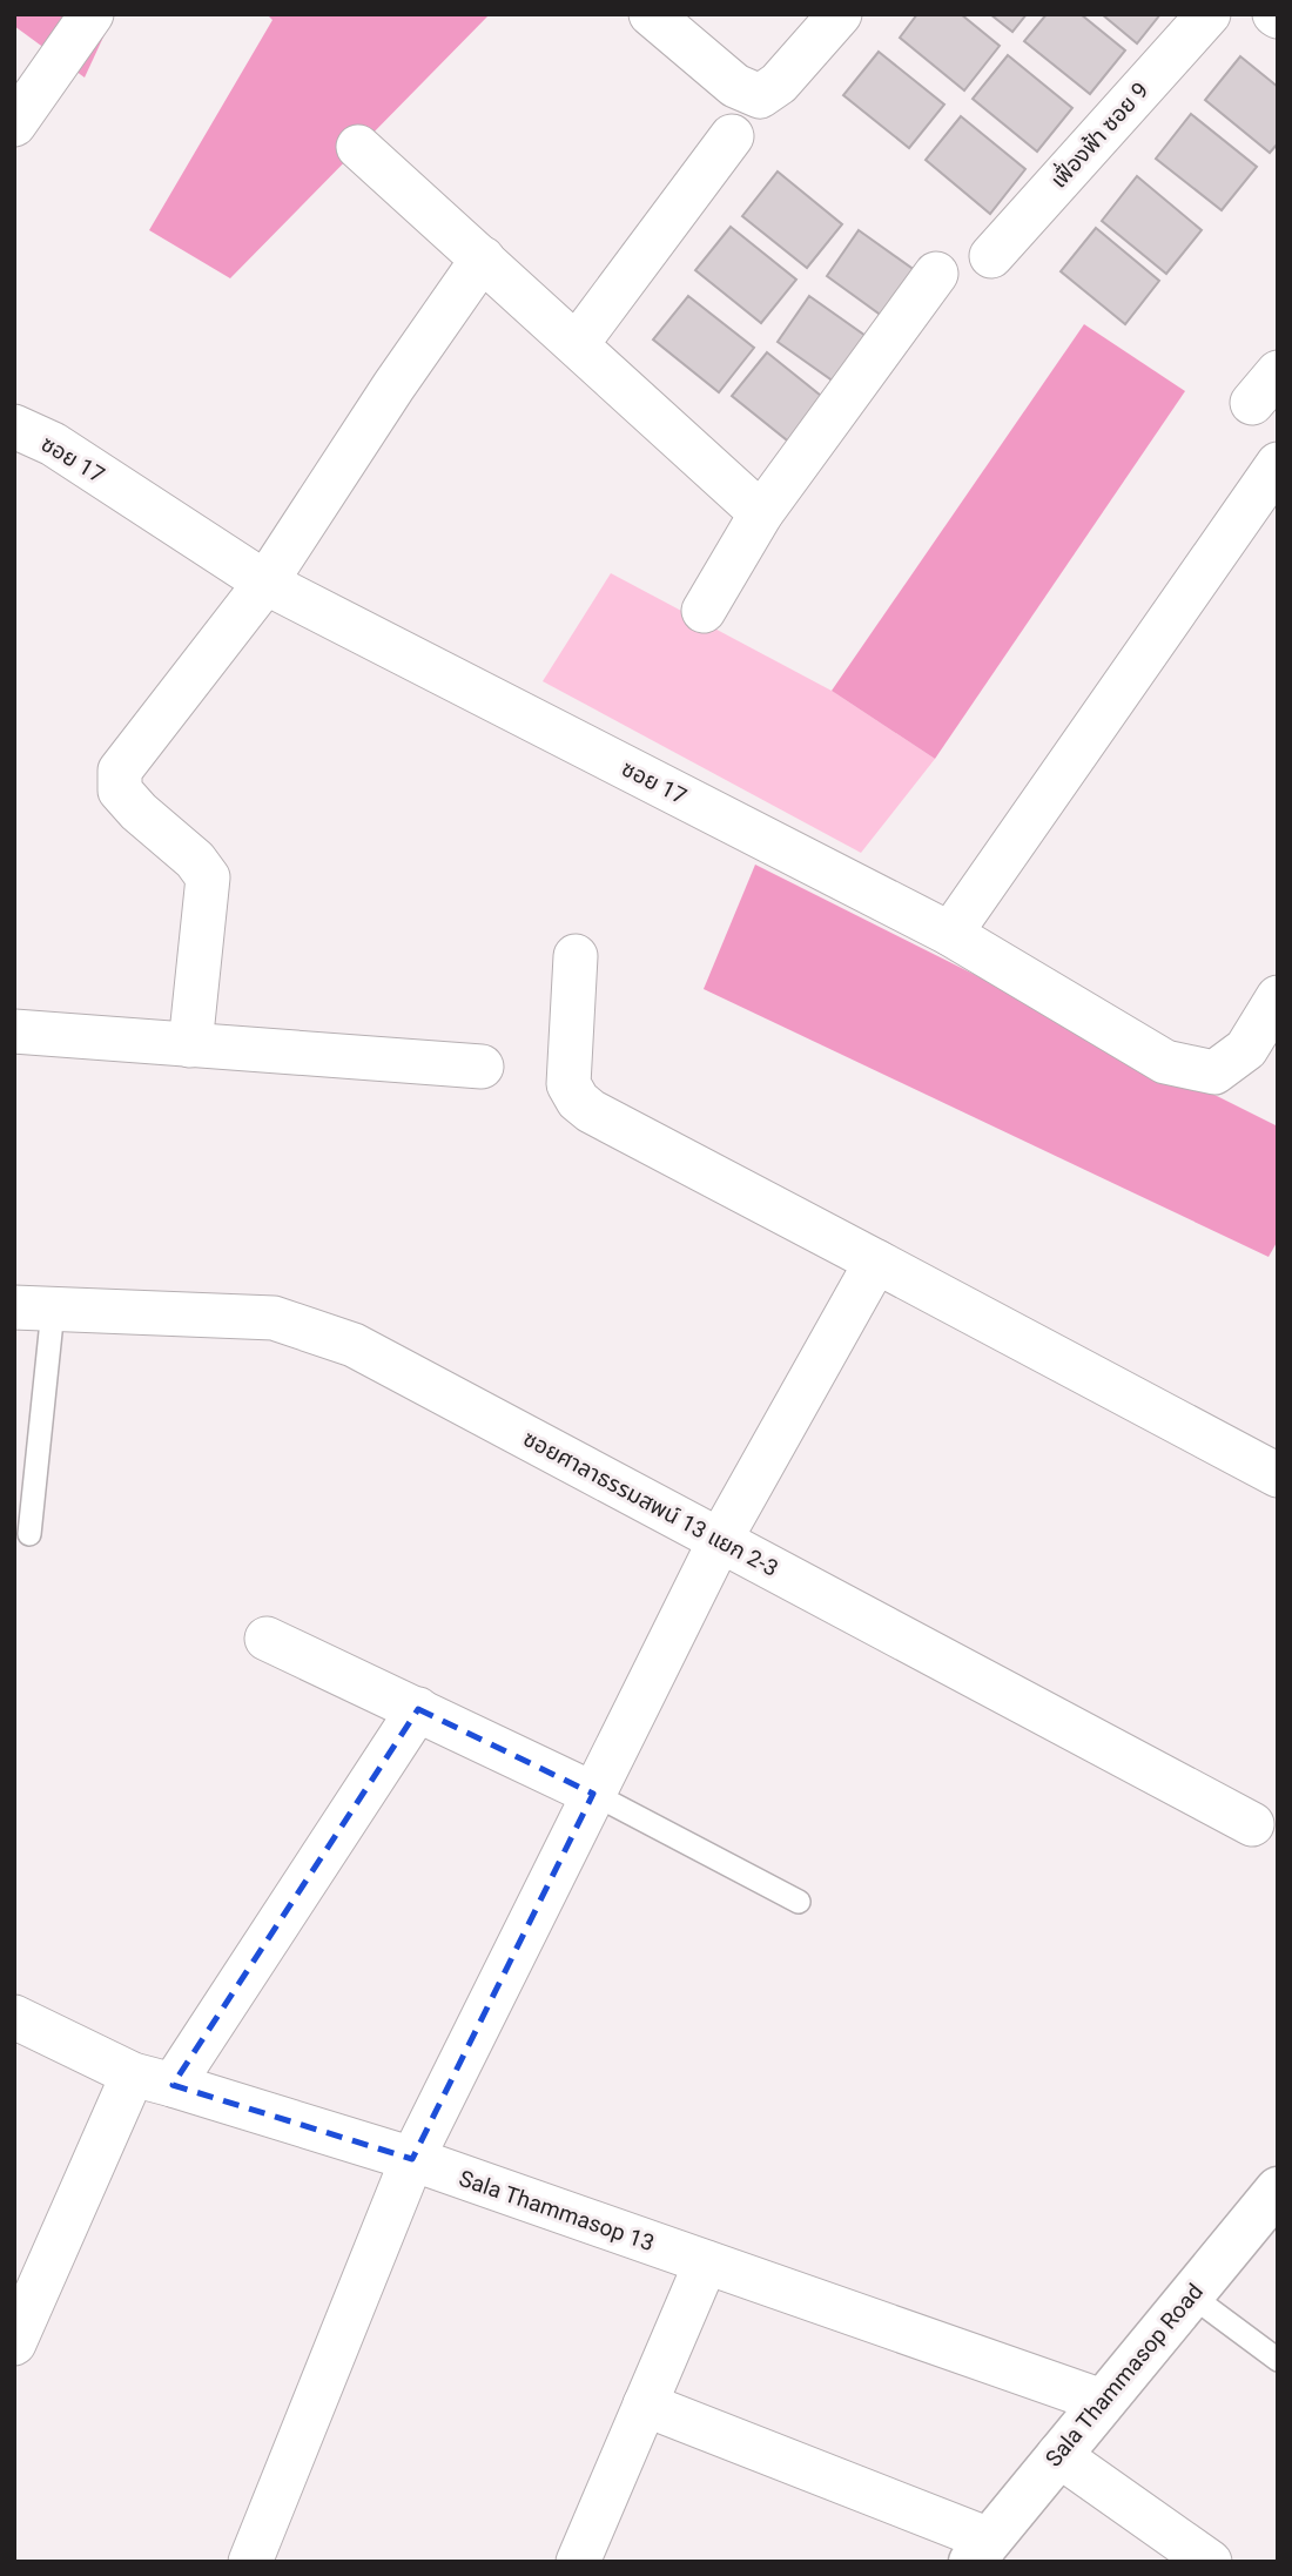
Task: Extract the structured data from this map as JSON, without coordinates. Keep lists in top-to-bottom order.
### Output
{
  "streets": {
    "street": [
      "เฟื่องฟ้า ซอย 9",
      "ซอย 17",
      "ซอยศาลาธรรมสพน์ 13 แยก 2-3",
      "Sala Thammasop 13",
      "Sala Thammasop Road"
    ]
  },
  "crossings": [
    ["Sala Thammasop 13", "Sala Thammasop Road"]
  ]
}
